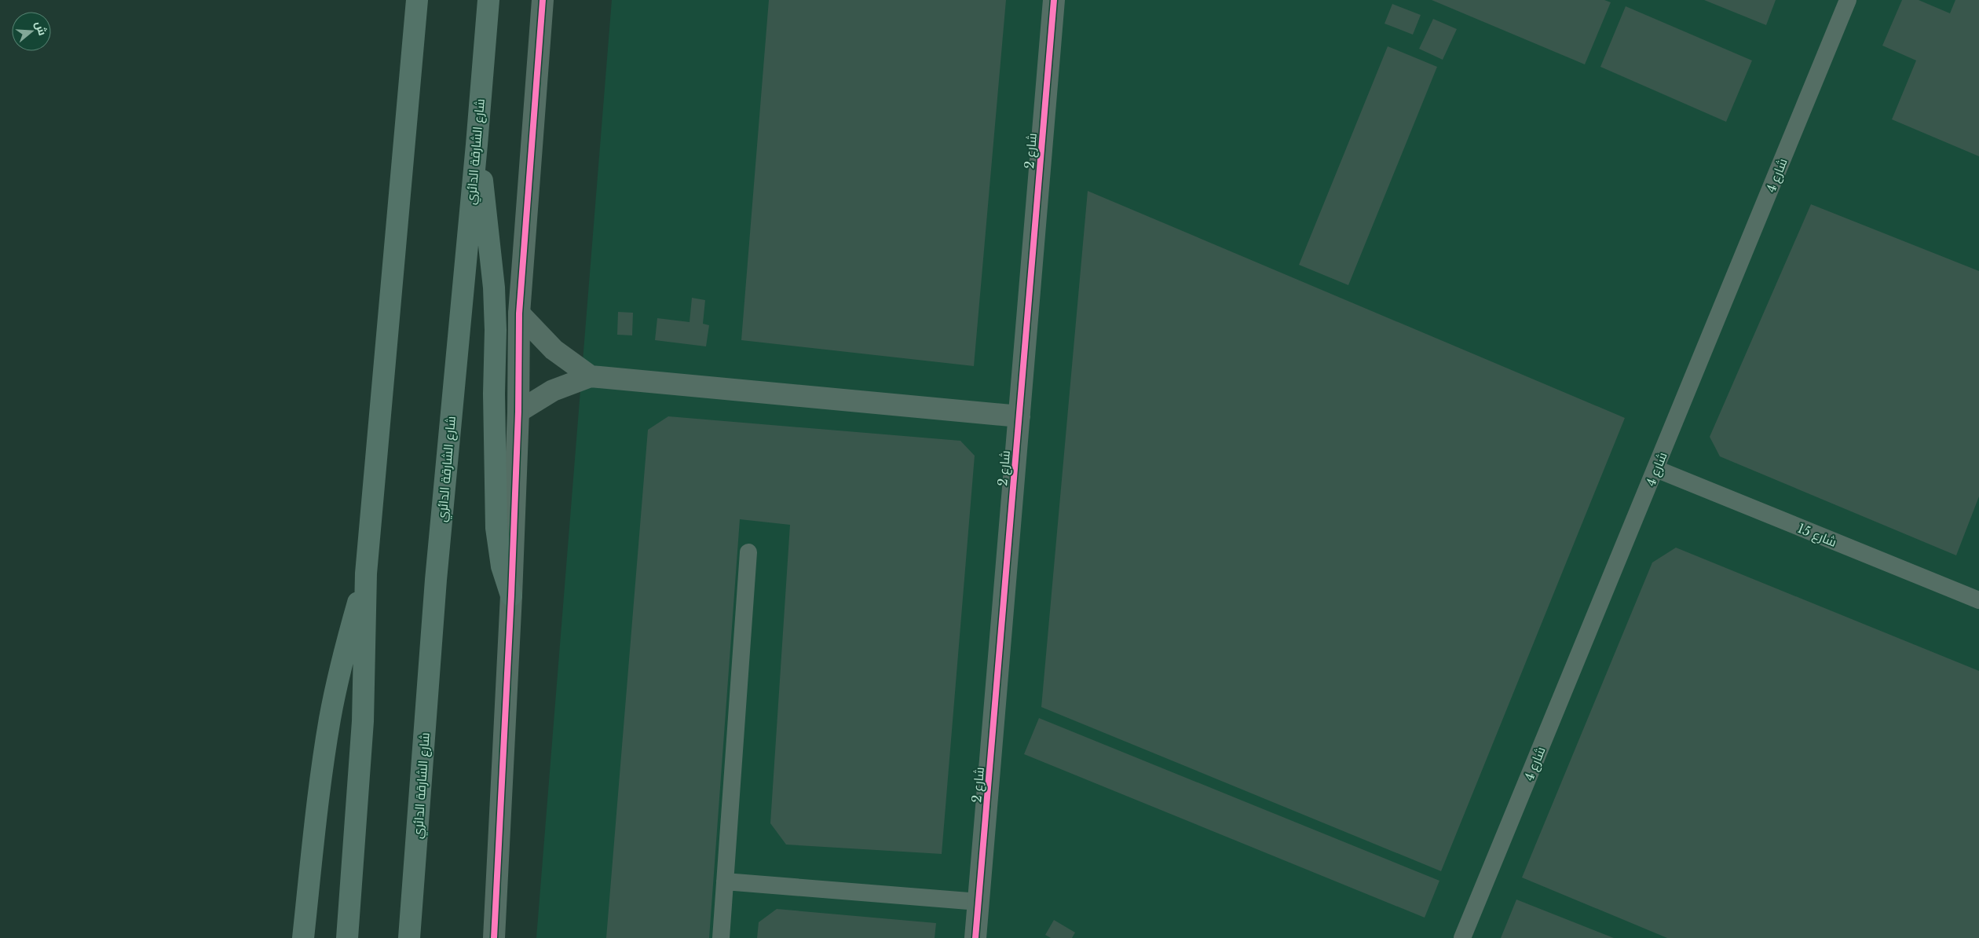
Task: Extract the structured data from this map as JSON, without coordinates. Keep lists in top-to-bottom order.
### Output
{
  "streets": {
    "highway": ["شارع الشارقة الدائري"],
    "street": ["شارع 2"],
    "lane": ["شارع 4", "شارع 15"]
  },
  "crossings": [
    ["شارع 4", "شارع 15"]
  ],
  "north": "right"
}
